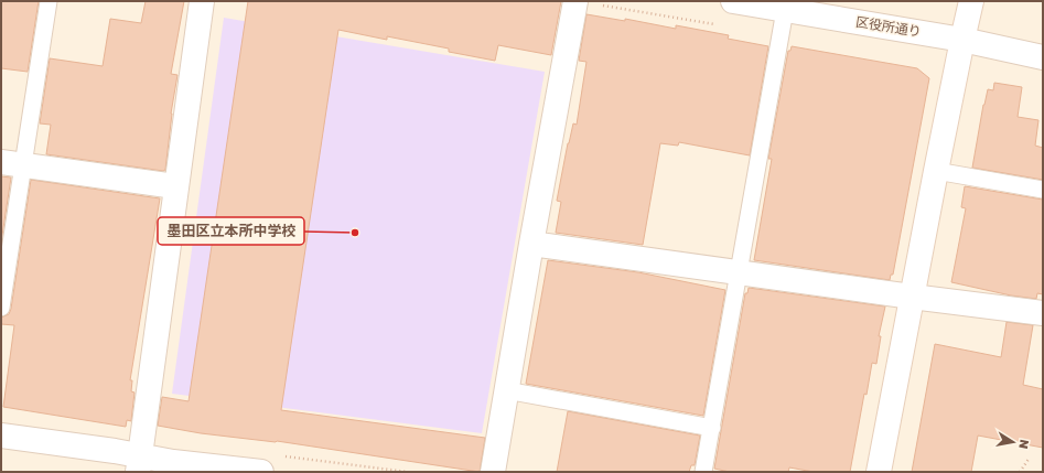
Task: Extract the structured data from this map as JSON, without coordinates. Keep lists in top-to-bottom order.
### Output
{
  "streets": {
    "street": ["区役所通り"]
  },
  "places": ["墨田区立本所中学校"],
  "north": "right"
}
